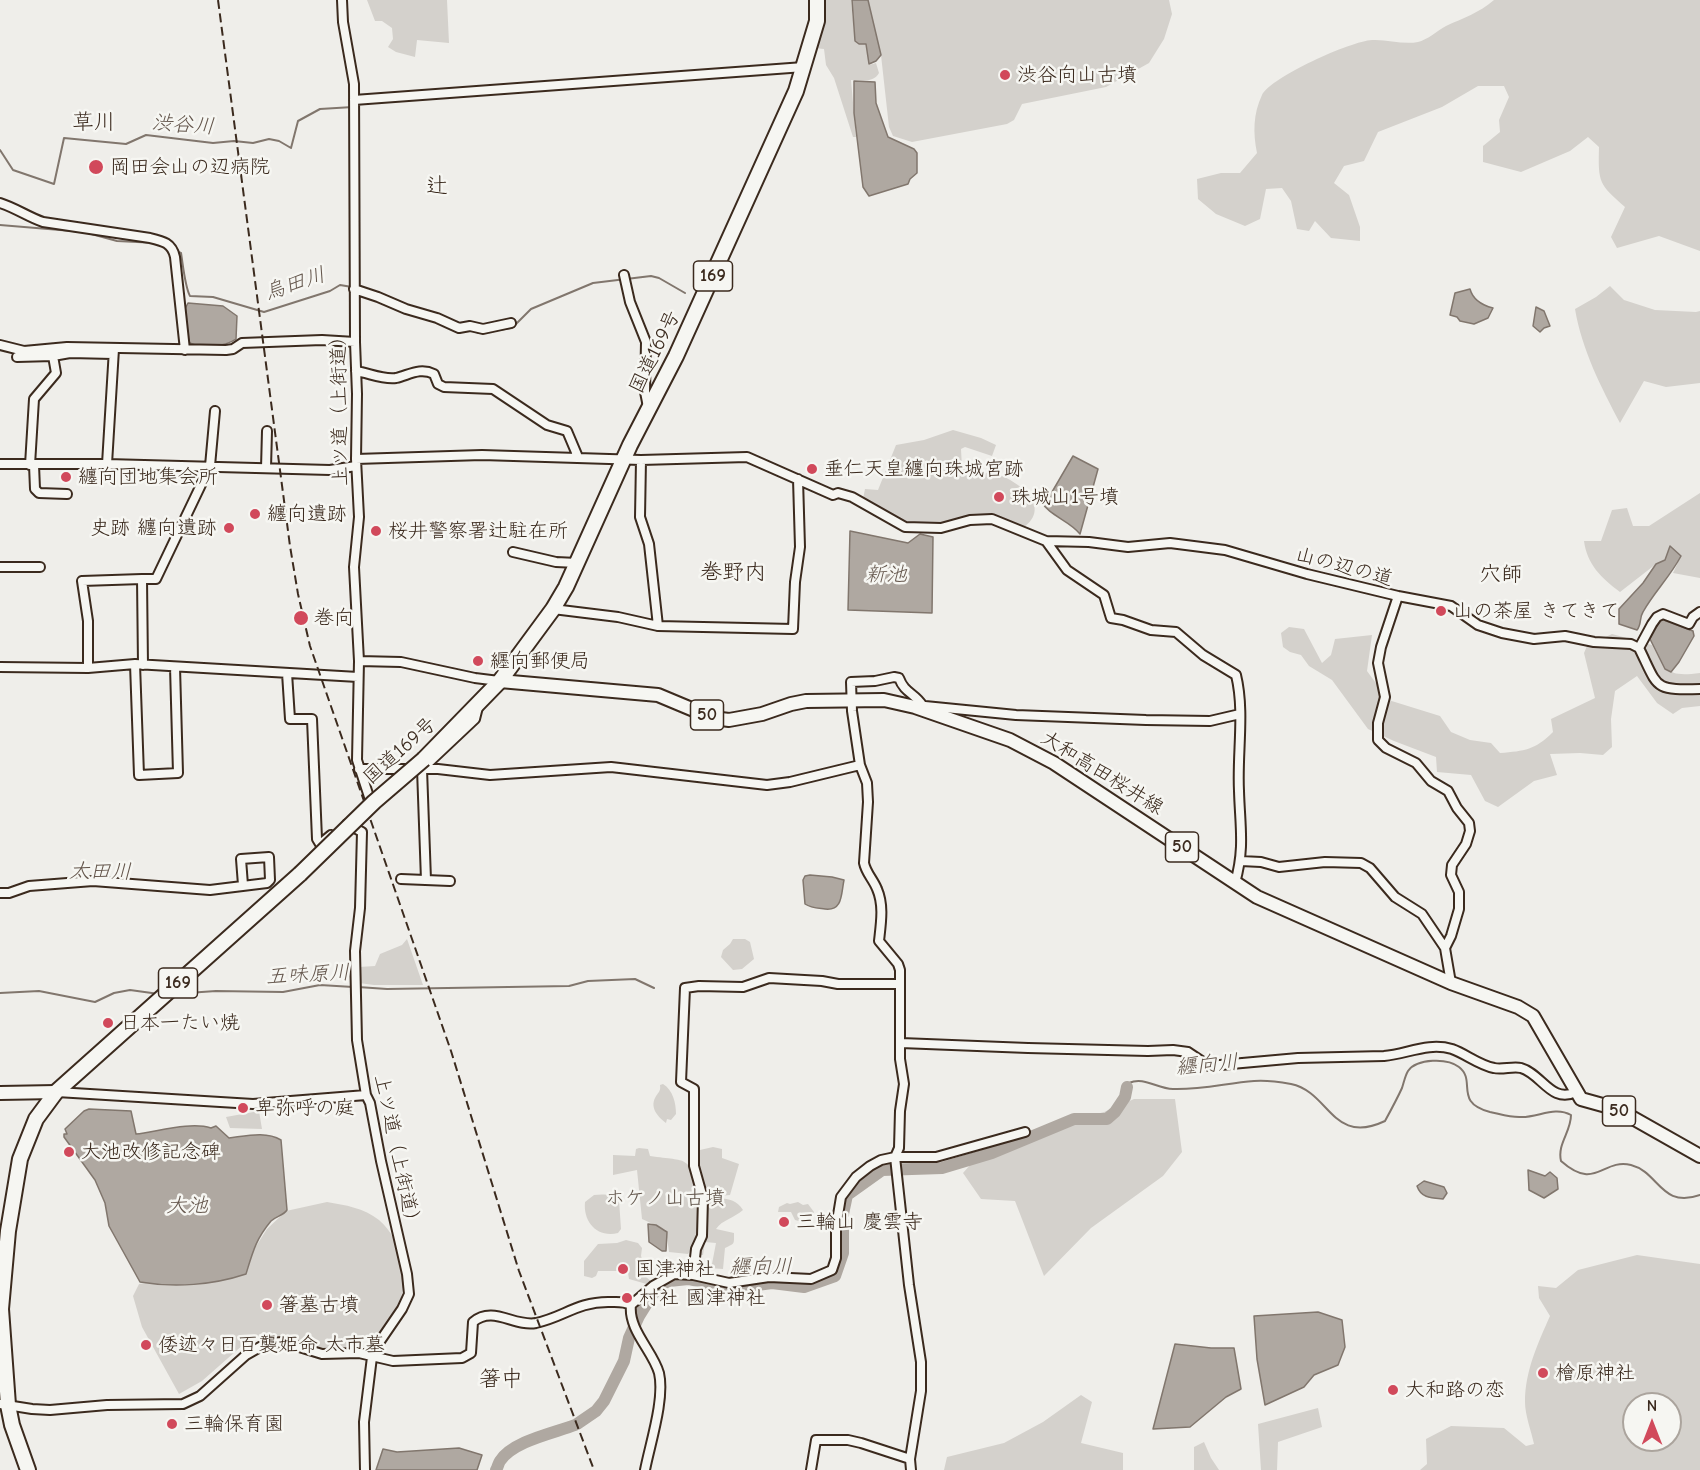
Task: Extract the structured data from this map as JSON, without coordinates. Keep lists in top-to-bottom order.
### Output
{
  "streets": {
    "highway": ["169", "国道169号"],
    "main road": ["50", "大和高田桜井線"],
    "street": ["上ツ道（上街道）", "山の辺の道"]
  },
  "crossings": [
    ["国道169号", "大和高田桜井線"],
    ["50", "大和高田桜井線"]
  ],
  "districts": [
    "草川",
    "辻",
    "巻野内",
    "穴師",
    "箸中"
  ],
  "water": [
    "渋谷川",
    "烏田川",
    "新池",
    "太田川",
    "五味原川",
    "纒向川",
    "大池"
  ],
  "parks": ["ホケノ山古墳"],
  "places": [
    "渋谷向山古墳",
    "岡田会山の辺病院",
    "垂仁天皇纏向珠城宮跡",
    "纏向団地集会所",
    "珠城山1号墳",
    "纏向遺跡",
    "史跡 纏向遺跡",
    "桜井警察署辻駐在所",
    "山の茶屋 きてきて",
    "巻向",
    "纒向郵便局",
    "日本一たい焼",
    "卑弥呼の庭",
    "大池改修記念碑",
    "三輪山 慶雲寺",
    "国津神社",
    "村社 國津神社",
    "箸墓古墳",
    "倭迹々日百襲姫命 太市墓",
    "檜原神社",
    "大和路の恋",
    "三輪保育園"
  ],
  "north": "top"
}
